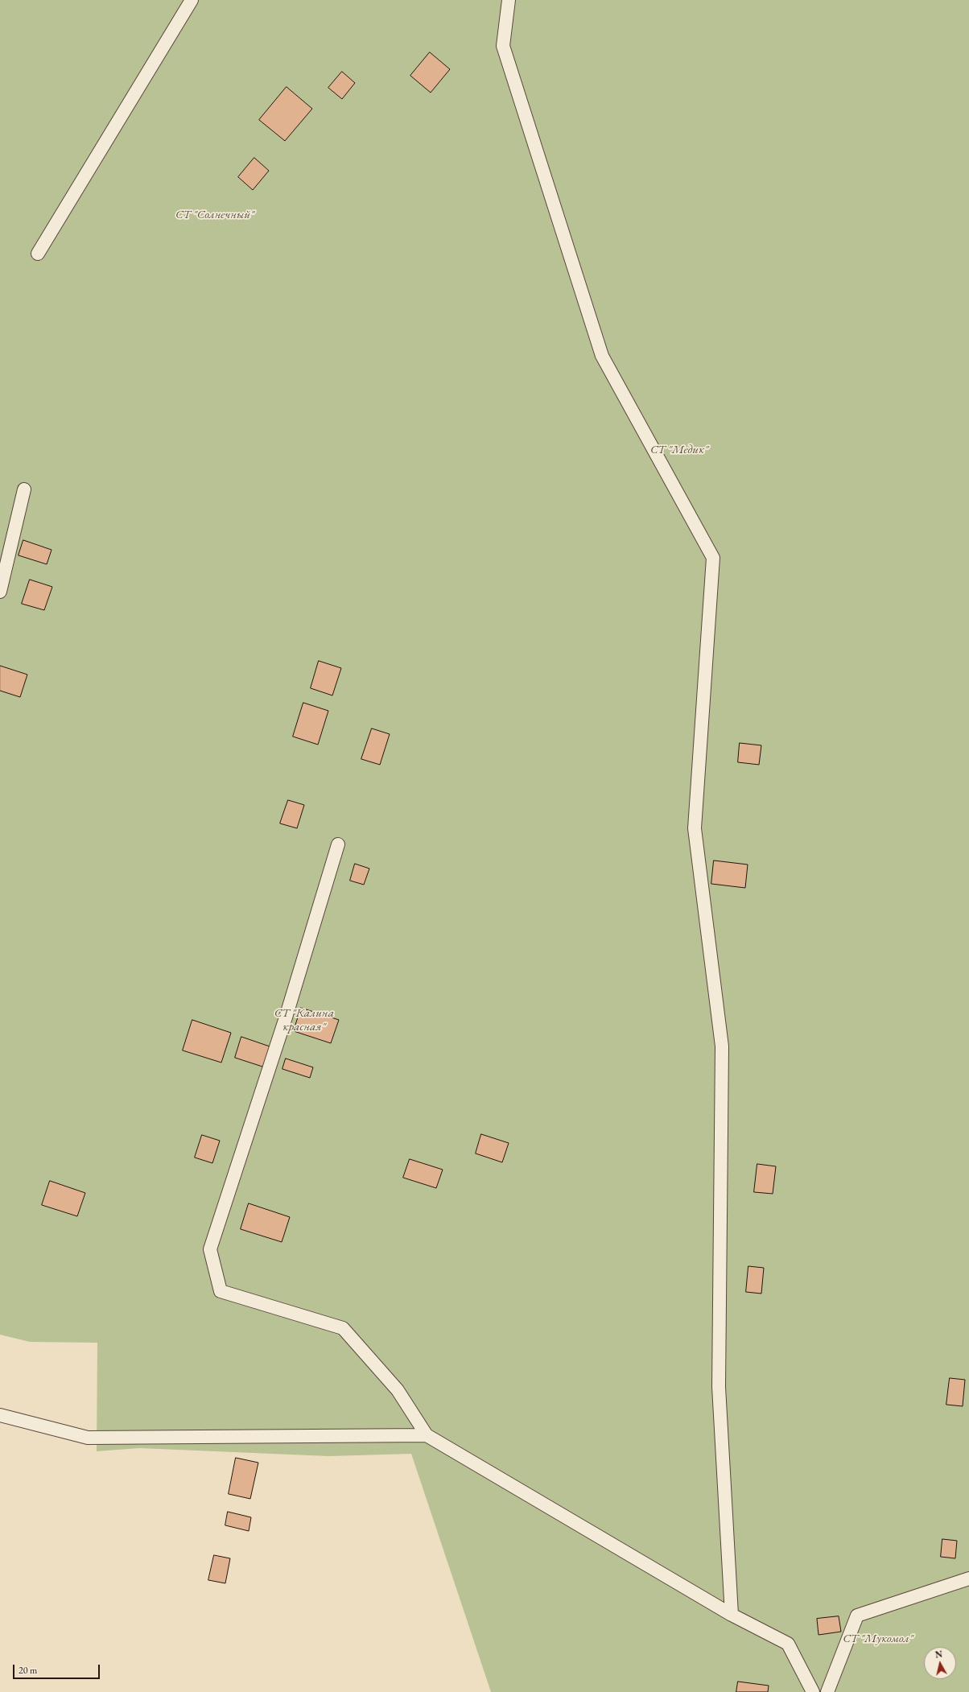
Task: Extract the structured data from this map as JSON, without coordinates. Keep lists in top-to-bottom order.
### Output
{
  "parks": [
    "СТ \"Солнечный\"",
    "СТ \"Медик\"",
    "СТ \"Калина красная\"",
    "СТ \"Мукомол\""
  ],
  "scale_bar": "20 m",
  "north": "top"
}
